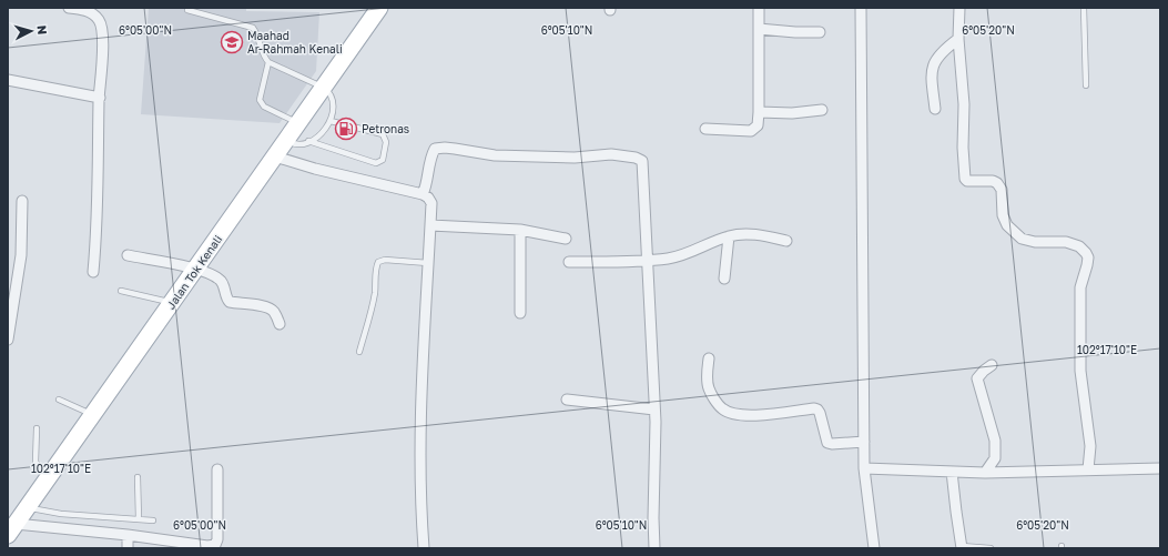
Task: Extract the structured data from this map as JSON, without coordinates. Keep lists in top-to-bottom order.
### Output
{
  "streets": {
    "main road": ["Jalan Tok Kenali"]
  },
  "places": {
    "school or university": ["Maahad Ar-Rahmah Kenali"],
    "fuel station": ["Petronas"]
  },
  "north": "right",
  "coordinates": [
    "6°05'00\"N",
    "6°05'10\"N",
    "6°05'20\"N",
    "102°17'10\"E"
  ]
}
